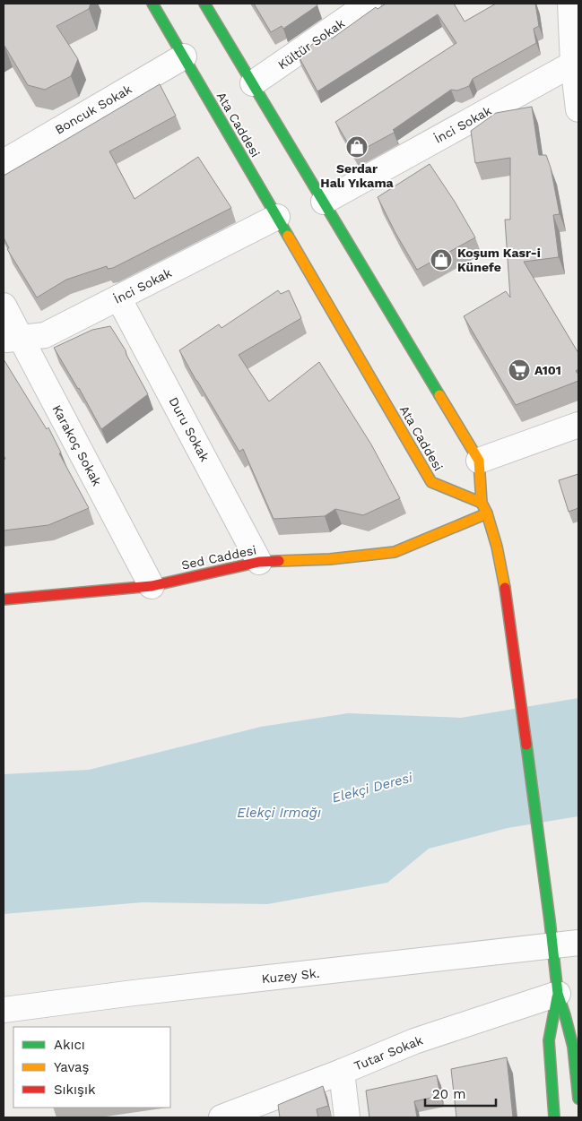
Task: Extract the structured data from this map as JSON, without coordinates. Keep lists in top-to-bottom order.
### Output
{
  "streets": {
    "main road": ["Ata Caddesi", "Sed Caddesi"],
    "street": [
      "Kültür Sokak",
      "Boncuk Sokak",
      "İnci Sokak",
      "Duru Sokak",
      "Karakoç Sokak",
      "Kuzey Sk.",
      "Tutar Sokak"
    ]
  },
  "crossings": [
    ["Boncuk Sokak", "Ata Caddesi"],
    ["Ata Caddesi", "İnci Sokak"],
    ["İnci Sokak", "Duru Sokak"],
    ["İnci Sokak", "Karakoç Sokak"],
    ["Duru Sokak", "Sed Caddesi"],
    ["Karakoç Sokak", "Sed Caddesi"]
  ],
  "water": ["Elekçi Deresi", "Elekçi Irmağı"],
  "places": {
    "shop": ["Serdar Halı Yıkama", "Koşum Kasr-i Künefe"],
    "supermarket": ["A101"]
  },
  "legend": ["Akıcı", "Yavaş", "Sıkışık"],
  "scale_bar": "20 m"
}
